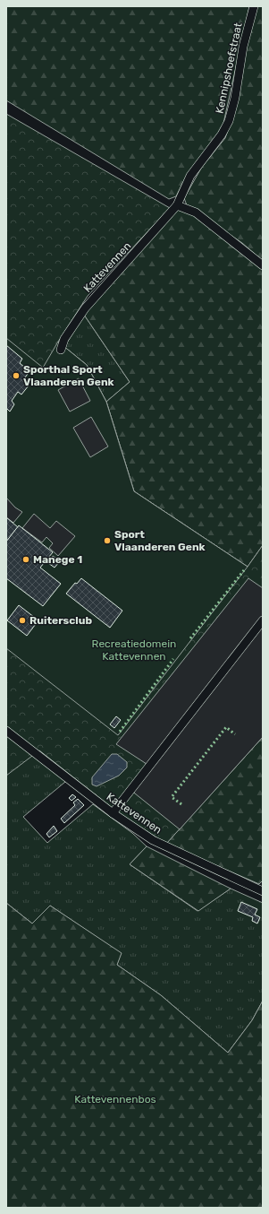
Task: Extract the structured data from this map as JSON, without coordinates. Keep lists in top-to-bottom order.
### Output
{
  "streets": {
    "street": ["Kennipshoefstraat", "Kattevennen"]
  },
  "crossings": [
    ["Kennipshoefstraat", "Kattevennen"]
  ],
  "parks": ["Recreatiedomein Kattevennen", "Kattevennenbos"],
  "places": [
    "Sporthal Sport Vlaanderen Genk",
    "Sport Vlaanderen Genk",
    "Manege 1",
    "Ruitersclub"
  ]
}
